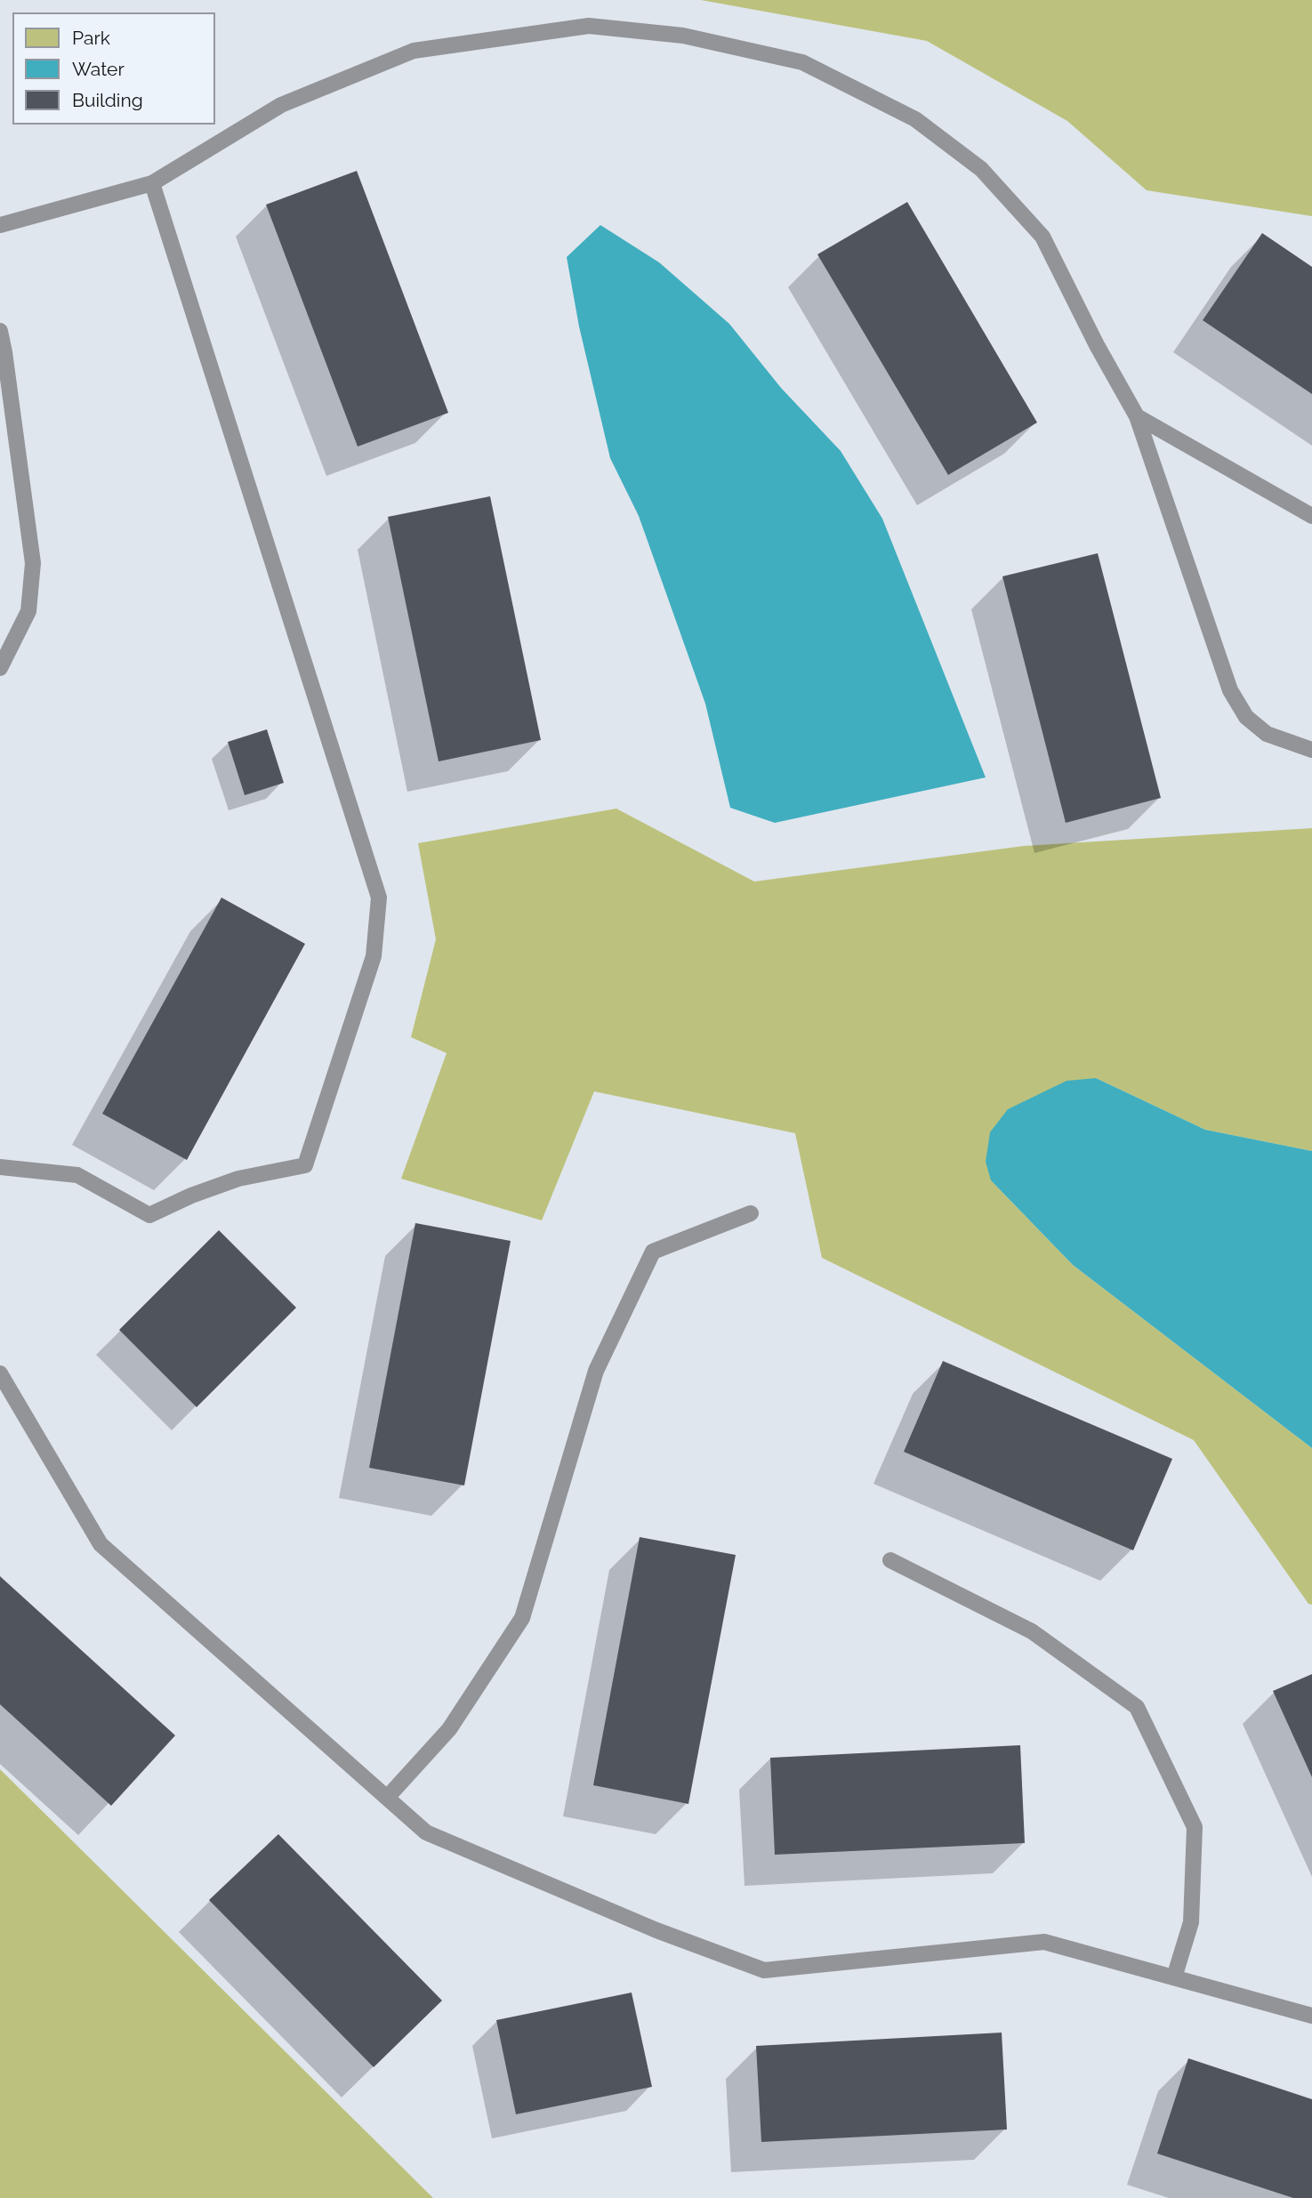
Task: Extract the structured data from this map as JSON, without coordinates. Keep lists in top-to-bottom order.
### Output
{
  "legend": ["Park", "Water", "Building"]
}
